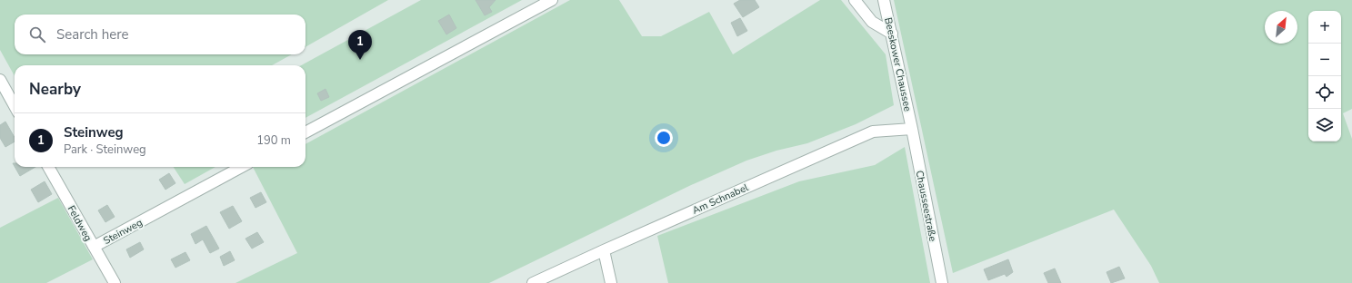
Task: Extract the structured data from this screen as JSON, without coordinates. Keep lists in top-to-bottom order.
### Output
{
  "streets": {
    "street": [
      "Beeskower Chaussee",
      "Am Schnabel",
      "Chausseestraße",
      "Feldweg",
      "Steinweg"
    ]
  },
  "crossings": [
    ["Beeskower Chaussee", "Am Schnabel"],
    ["Beeskower Chaussee", "Chausseestraße"],
    ["Am Schnabel", "Chausseestraße"],
    ["Feldweg", "Steinweg"]
  ],
  "north": "top right",
  "page": {
    "map_buttons": ["+", "−"],
    "search": "Search here",
    "pins": "1",
    "heading": "Nearby",
    "list": [
      {
        "mark": "1",
        "name": "Steinweg",
        "note": "Park · Steinweg",
        "value": "190 m"
      }
    ]
  }
}
